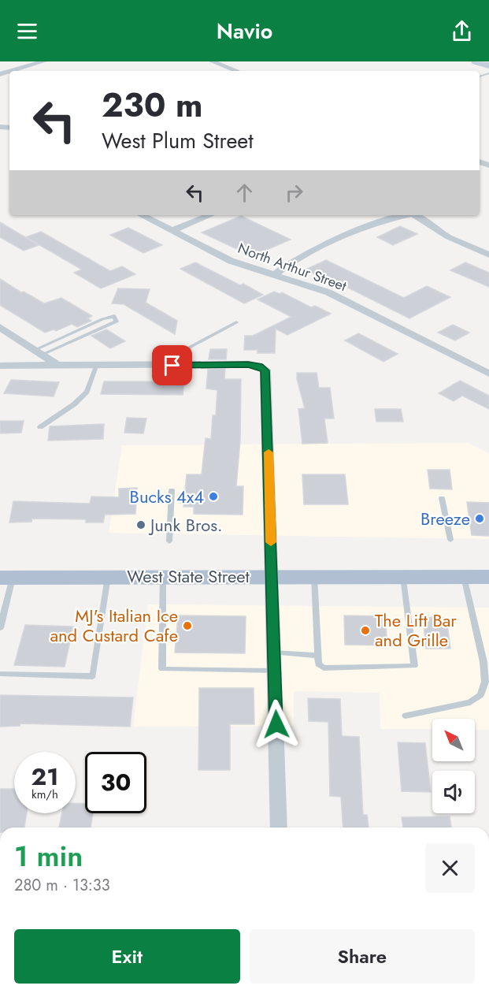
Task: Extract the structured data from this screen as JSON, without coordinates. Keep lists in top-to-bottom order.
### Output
{
  "streets": {
    "main road": ["West State Street"],
    "street": ["North Arthur Street"]
  },
  "places": [
    "Bucks 4x4",
    "Breeze",
    "Junk Bros.",
    "MJ's Italian Ice and Custard Cafe",
    "The Lift Bar and Grille"
  ],
  "north": "top left",
  "page": {
    "header": "Navio",
    "turn": ["230 m", "West Plum Street"],
    "speed": "21 km/h",
    "limit": "30",
    "heading": ["1 min", "280 m · 13:33"],
    "buttons": ["Exit", "Share"]
  }
}
